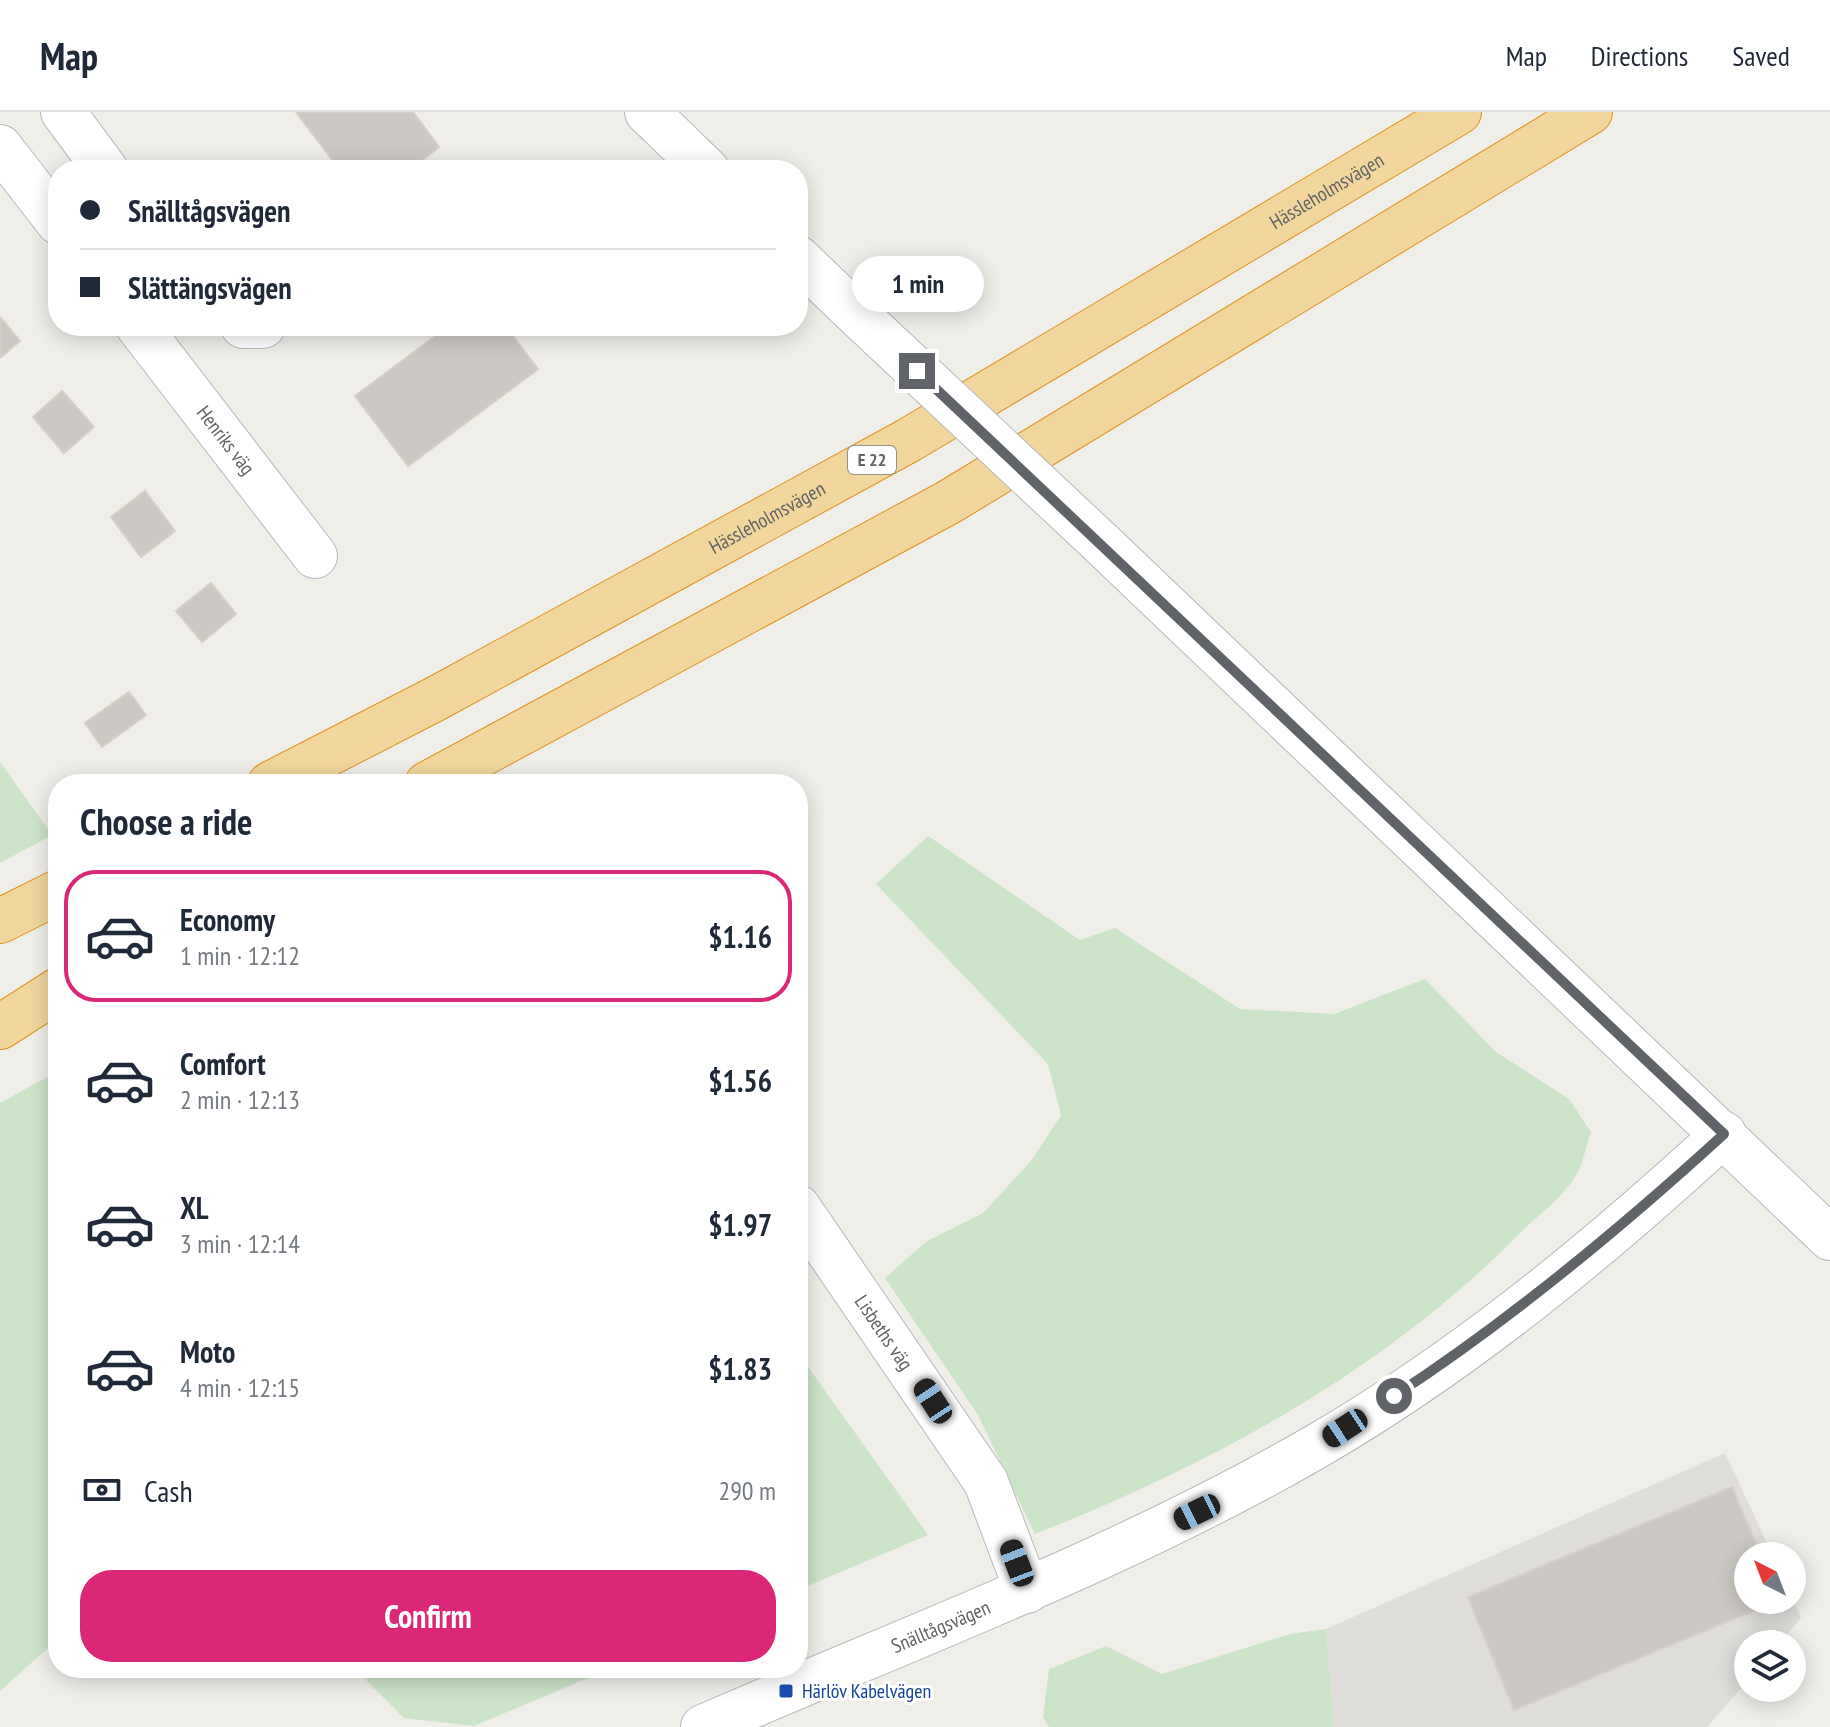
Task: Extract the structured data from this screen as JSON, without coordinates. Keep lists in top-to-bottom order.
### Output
{
  "streets": {
    "highway": ["Hässleholmsvägen", "E 22"],
    "street": ["Henriks väg", "Lisbeths väg", "Snälltågsvägen"]
  },
  "crossings": [
    ["Lisbeths väg", "Snälltågsvägen"]
  ],
  "places": {
    "transit": ["Härlöv Kabelvägen"]
  },
  "north": "top left",
  "page": {
    "header": "Map",
    "nav": ["Map", "Directions", "Saved"],
    "banner": ["Snälltågsvägen", "Slättängsvägen"],
    "bubble": "1 min",
    "heading": "Choose a ride",
    "list": [
      {
        "name": "Economy",
        "note": "1 min · 12:12",
        "value": "$1.16"
      },
      {
        "name": "Comfort",
        "note": "2 min · 12:13",
        "value": "$1.56"
      },
      {
        "name": "XL",
        "note": "3 min · 12:14",
        "value": "$1.97"
      },
      {
        "name": "Moto",
        "note": "4 min · 12:15",
        "value": "$1.83"
      }
    ],
    "pay": ["Cash", "290 m"],
    "buttons": "Confirm"
  }
}
